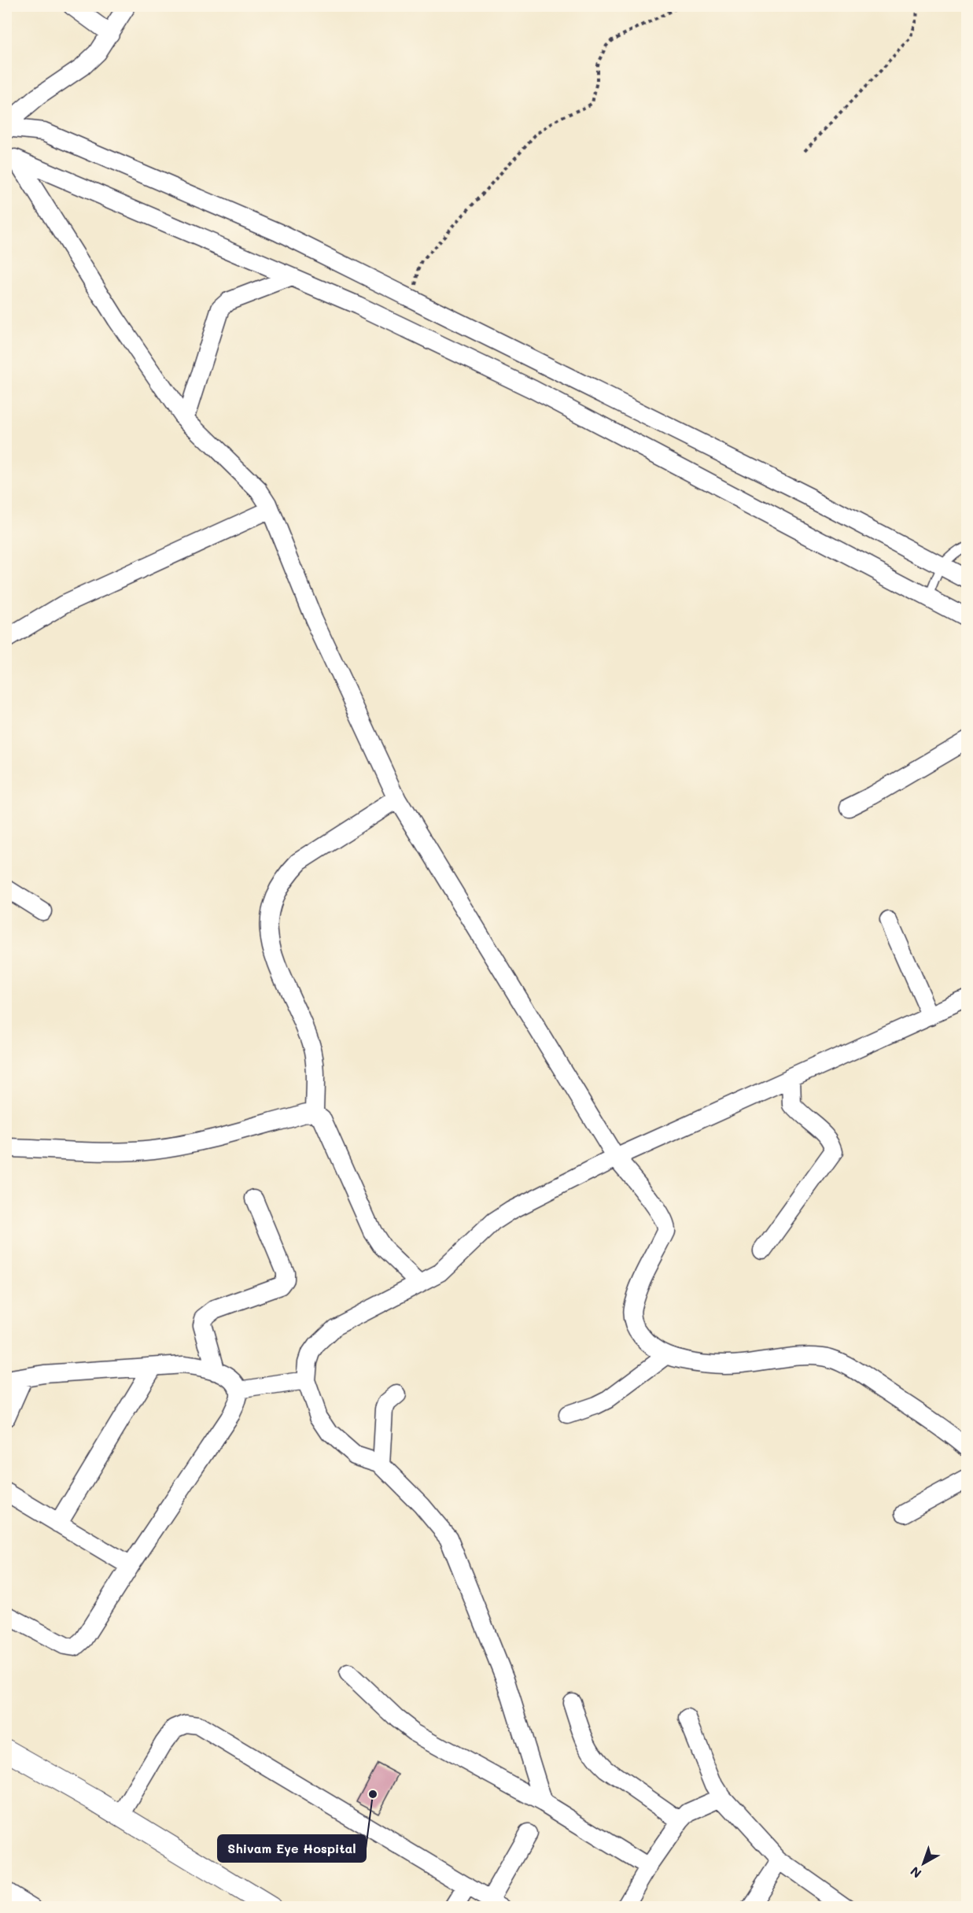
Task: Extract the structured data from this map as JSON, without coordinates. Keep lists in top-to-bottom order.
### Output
{
  "places": ["Shivam Eye Hospital"],
  "north": "bottom left"
}
